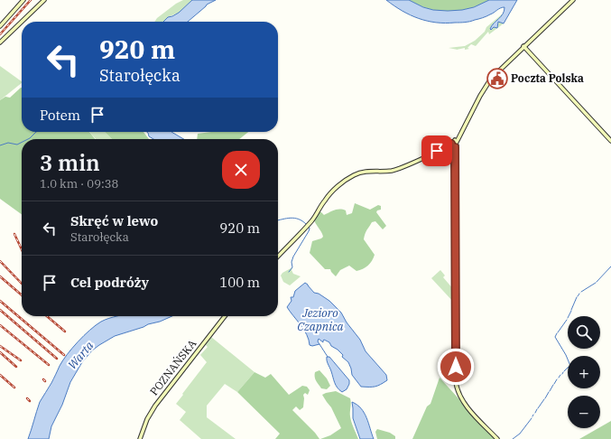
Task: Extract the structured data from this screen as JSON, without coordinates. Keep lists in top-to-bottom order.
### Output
{
  "streets": {
    "street": ["POZNAŃSKA"]
  },
  "water": ["Jezioro Czapnica", "Warta"],
  "places": {
    "public building": ["Poczta Polska"]
  },
  "page": {
    "turn": ["920 m", "Starołęcka"],
    "then": "Potem",
    "heading": ["3 min", "1.0 km · 09:38"],
    "list": [
      {
        "name": "Skręć w lewo",
        "note": "Starołęcka",
        "value": "920 m"
      },
      {
        "name": "Cel podróży",
        "value": "100 m"
      }
    ],
    "map_buttons": ["+", "−"]
  }
}
